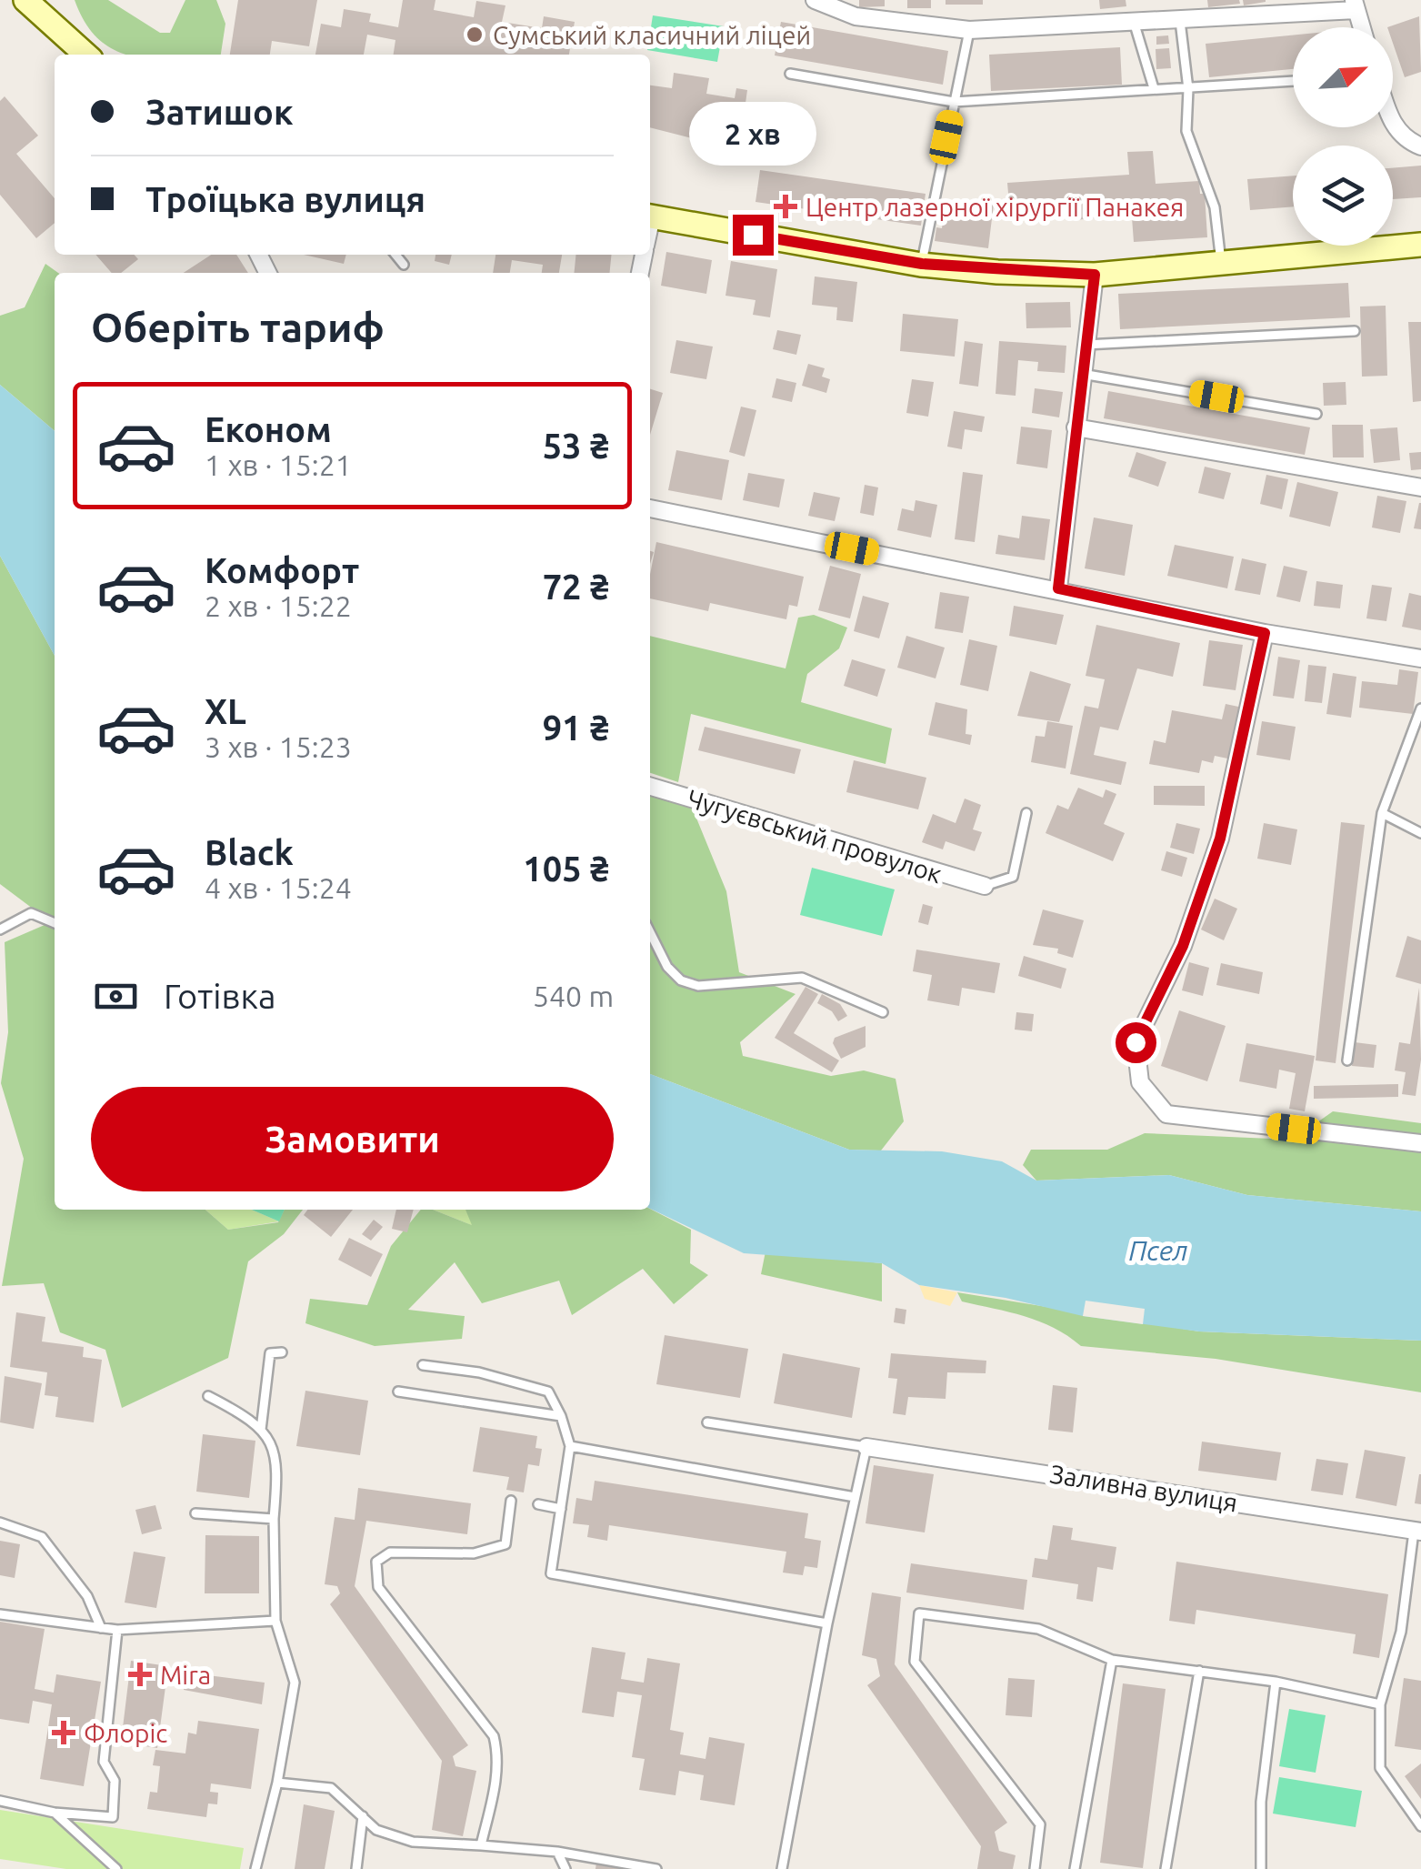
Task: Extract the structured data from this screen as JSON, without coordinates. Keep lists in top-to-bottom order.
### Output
{
  "streets": {
    "street": ["Чугуєвський провулок", "Заливна вулиця"]
  },
  "water": ["Псел"],
  "places": {
    "other": ["Сумський класичний ліцей"],
    "health": ["Центр лазерної хірургії Панакея", "Mira", "Флоріс"]
  },
  "north": "top right",
  "page": {
    "banner": ["Затишок", "Троїцька вулиця"],
    "bubble": "2 хв",
    "heading": "Оберіть тариф",
    "list": [
      {
        "name": "Економ",
        "note": "1 хв · 15:21",
        "value": "53 ₴"
      },
      {
        "name": "Комфорт",
        "note": "2 хв · 15:22",
        "value": "72 ₴"
      },
      {
        "name": "XL",
        "note": "3 хв · 15:23",
        "value": "91 ₴"
      },
      {
        "name": "Black",
        "note": "4 хв · 15:24",
        "value": "105 ₴"
      }
    ],
    "pay": ["Готівка", "540 m"],
    "buttons": "Замовити"
  }
}
